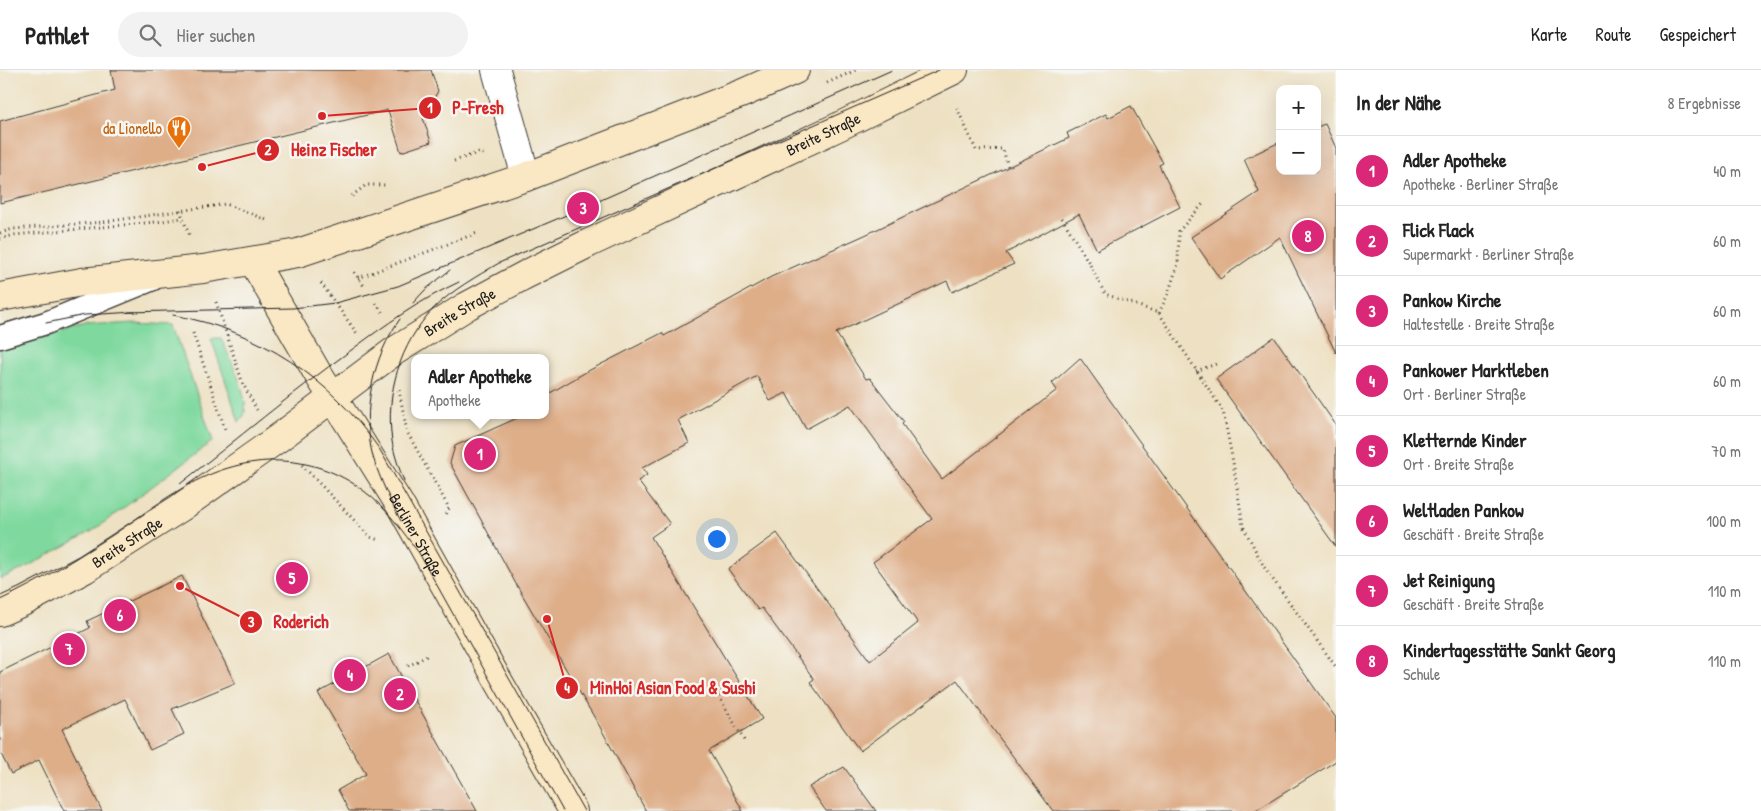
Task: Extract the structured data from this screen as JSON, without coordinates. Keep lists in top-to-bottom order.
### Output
{
  "streets": {
    "main road": ["Breite Straße", "Berliner Straße"]
  },
  "crossings": [
    ["Breite Straße", "Berliner Straße"]
  ],
  "places": {
    "other": [
      "P-Fresh",
      "Heinz Fischer",
      "Roderich",
      "MinHoi Asian Food & Sushi"
    ],
    "restaurant": ["da Lionello"]
  },
  "page": {
    "header": "Pathlet",
    "search": "Hier suchen",
    "nav": ["Karte", "Route", "Gespeichert"],
    "heading": ["In der Nähe", "8 Ergebnisse"],
    "map_buttons": ["+", "−"],
    "list": [
      {
        "mark": "1",
        "name": "Adler Apotheke",
        "note": "Apotheke · Berliner Straße",
        "value": "40 m"
      },
      {
        "mark": "2",
        "name": "Flick Flack",
        "note": "Supermarkt · Berliner Straße",
        "value": "60 m"
      },
      {
        "mark": "3",
        "name": "Pankow Kirche",
        "note": "Haltestelle · Breite Straße",
        "value": "60 m"
      },
      {
        "mark": "4",
        "name": "Pankower Marktleben",
        "note": "Ort · Berliner Straße",
        "value": "60 m"
      },
      {
        "mark": "5",
        "name": "Kletternde Kinder",
        "note": "Ort · Breite Straße",
        "value": "70 m"
      },
      {
        "mark": "6",
        "name": "Weltladen Pankow",
        "note": "Geschäft · Breite Straße",
        "value": "100 m"
      },
      {
        "mark": "7",
        "name": "Jet Reinigung",
        "note": "Geschäft · Breite Straße",
        "value": "110 m"
      },
      {
        "mark": "8",
        "name": "Kindertagesstätte Sankt Georg",
        "note": "Schule",
        "value": "110 m"
      }
    ],
    "pins": [
      "3",
      "8",
      "1",
      "5",
      "6",
      "7",
      "4",
      "2"
    ],
    "popup": ["Adler Apotheke", "Apotheke"]
  }
}
